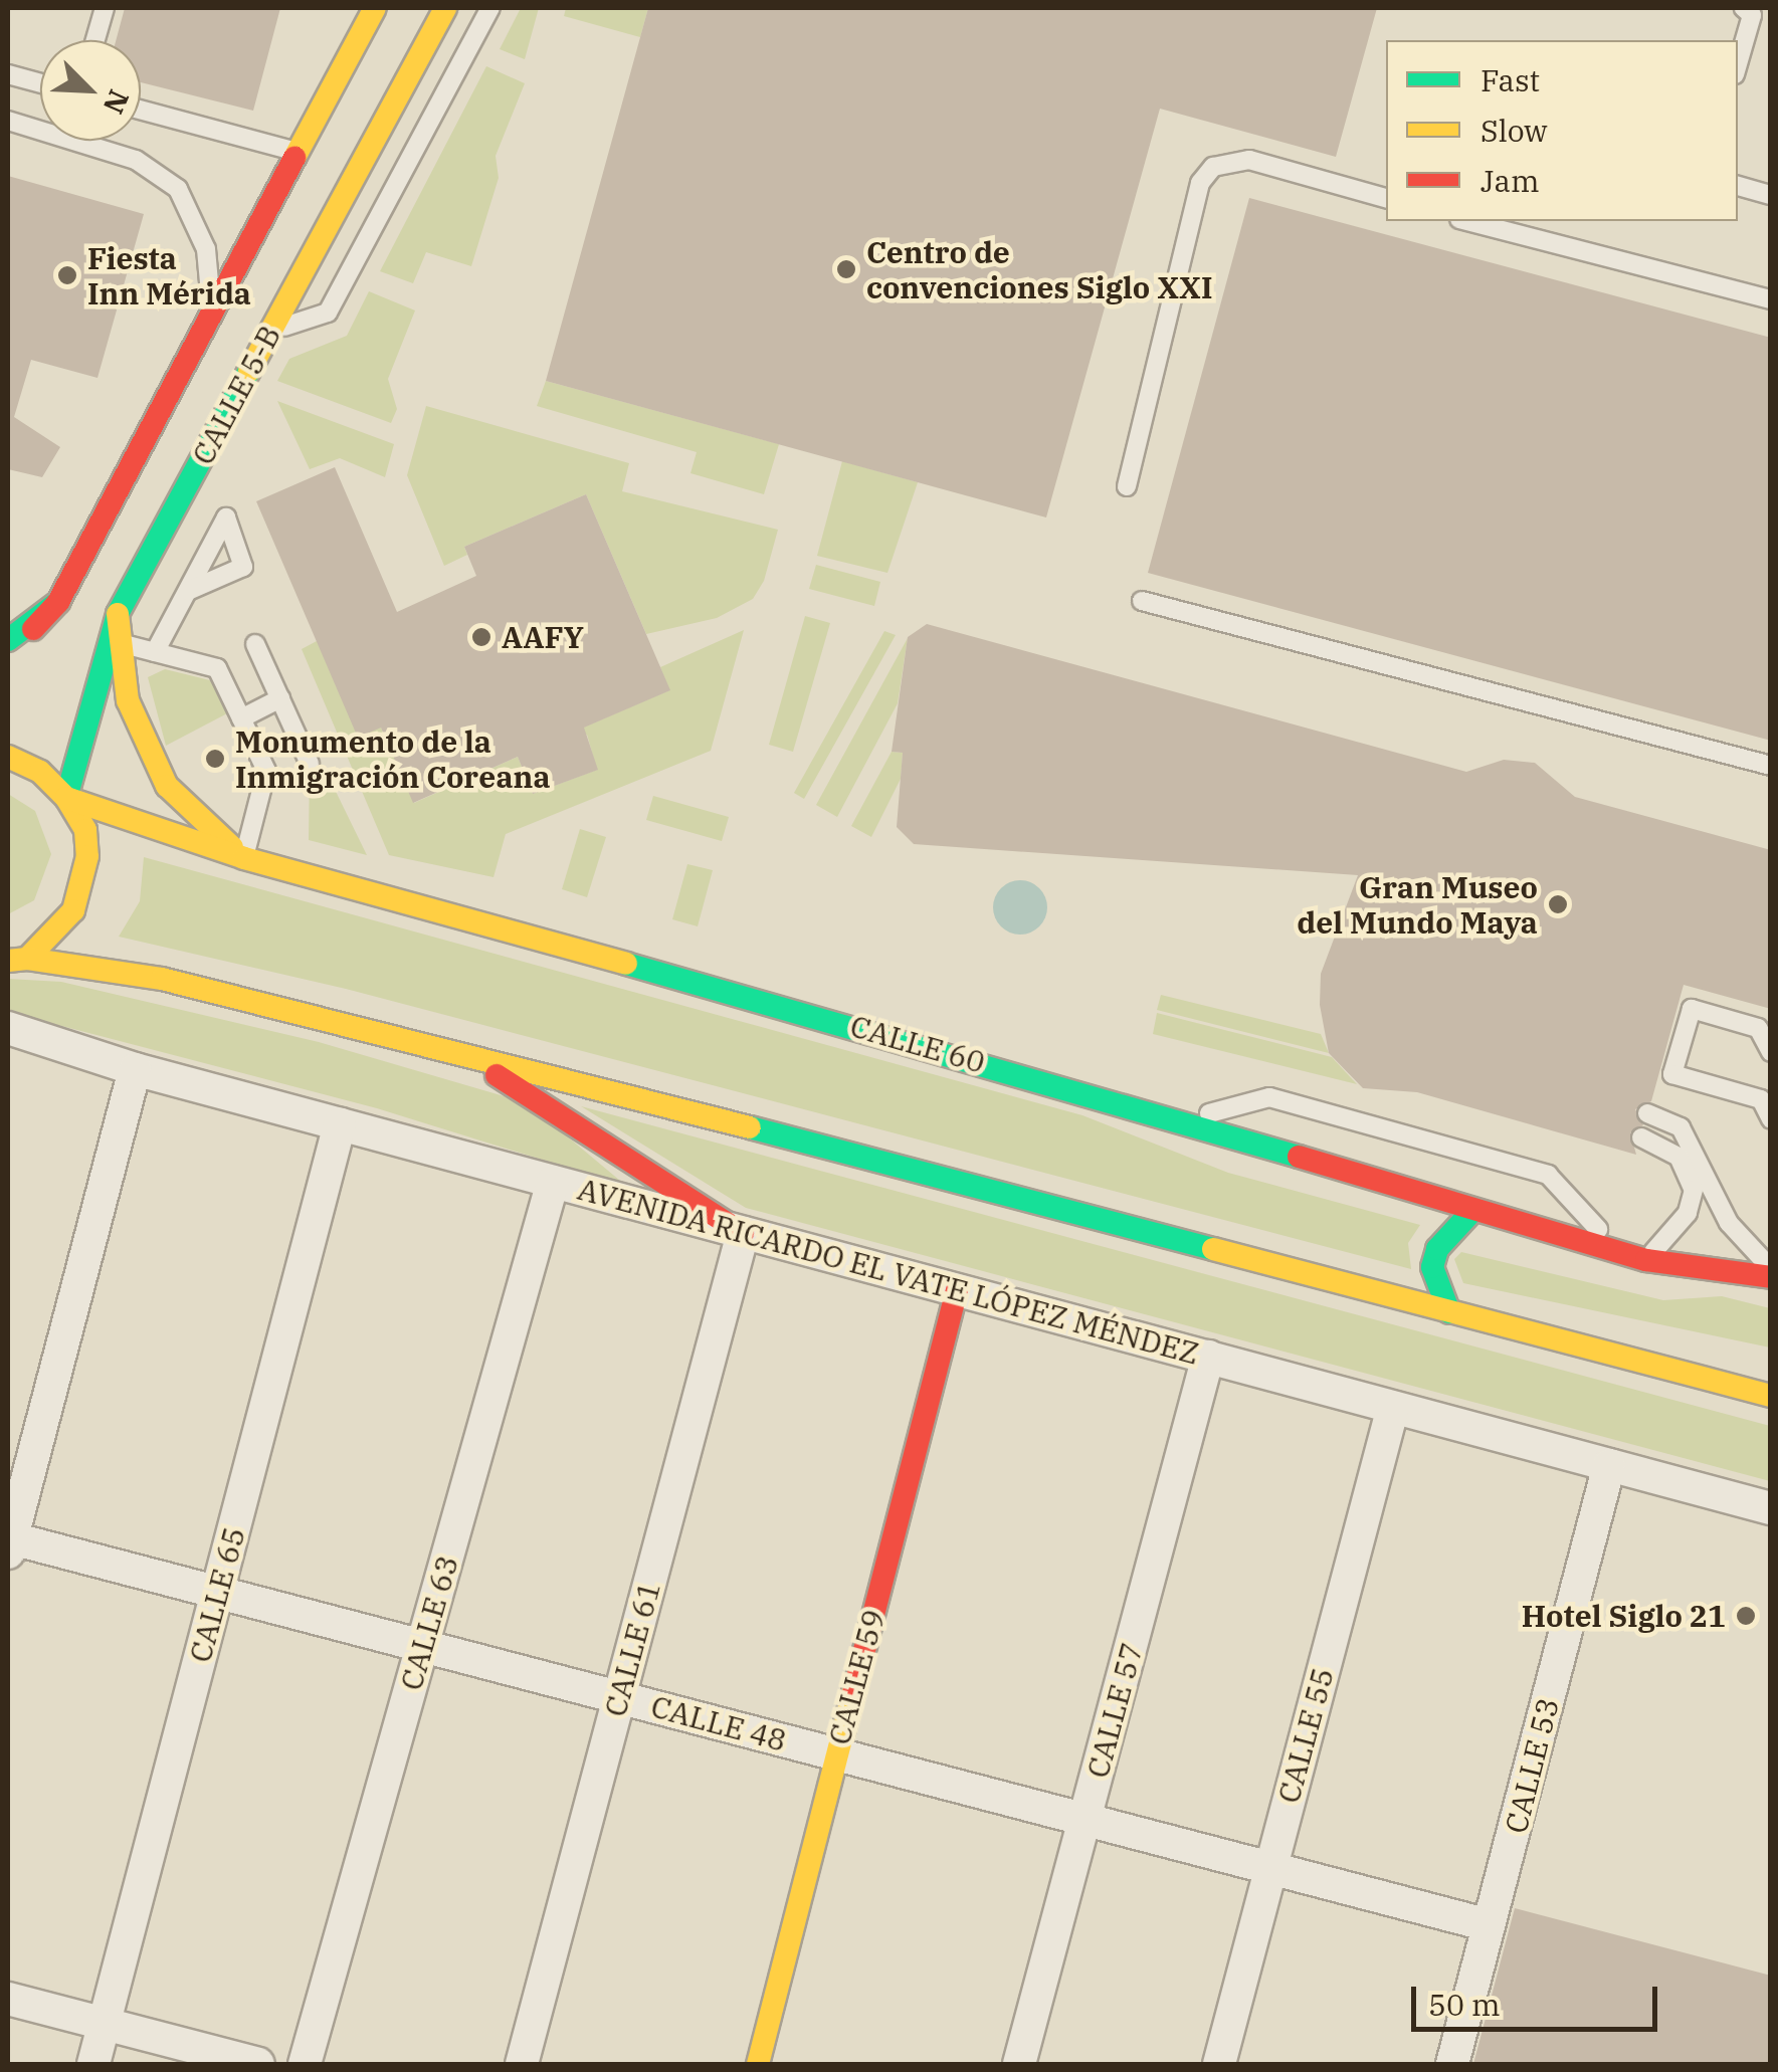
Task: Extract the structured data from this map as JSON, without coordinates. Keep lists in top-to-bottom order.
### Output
{
  "streets": {
    "main road": ["CALLE 5-B", "CALLE 60", "CALLE 59"],
    "street": [
      "AVENIDA RICARDO EL VATE LÓPEZ MÉNDEZ",
      "CALLE 65",
      "CALLE 63",
      "CALLE 61",
      "CALLE 57",
      "CALLE 48",
      "CALLE 55",
      "CALLE 53"
    ]
  },
  "crossings": [
    ["CALLE 5-B", "CALLE 60"],
    ["AVENIDA RICARDO EL VATE LÓPEZ MÉNDEZ", "CALLE 65"],
    ["AVENIDA RICARDO EL VATE LÓPEZ MÉNDEZ", "CALLE 63"],
    ["AVENIDA RICARDO EL VATE LÓPEZ MÉNDEZ", "CALLE 61"],
    ["AVENIDA RICARDO EL VATE LÓPEZ MÉNDEZ", "CALLE 59"],
    ["AVENIDA RICARDO EL VATE LÓPEZ MÉNDEZ", "CALLE 57"],
    ["AVENIDA RICARDO EL VATE LÓPEZ MÉNDEZ", "CALLE 55"],
    ["AVENIDA RICARDO EL VATE LÓPEZ MÉNDEZ", "CALLE 53"],
    ["CALLE 65", "CALLE 48"],
    ["CALLE 63", "CALLE 48"],
    ["CALLE 61", "CALLE 48"],
    ["CALLE 59", "CALLE 48"],
    ["CALLE 57", "CALLE 48"],
    ["CALLE 48", "CALLE 55"],
    ["CALLE 48", "CALLE 53"]
  ],
  "places": [
    "Centro de convenciones Siglo XXI",
    "Fiesta Inn Mérida",
    "AAFY",
    "Monumento de la Inmigración Coreana",
    "Gran Museo del Mundo Maya",
    "Hotel Siglo 21"
  ],
  "legend": ["Fast", "Slow", "Jam"],
  "scale_bar": "50 m",
  "north": "bottom right"
}
